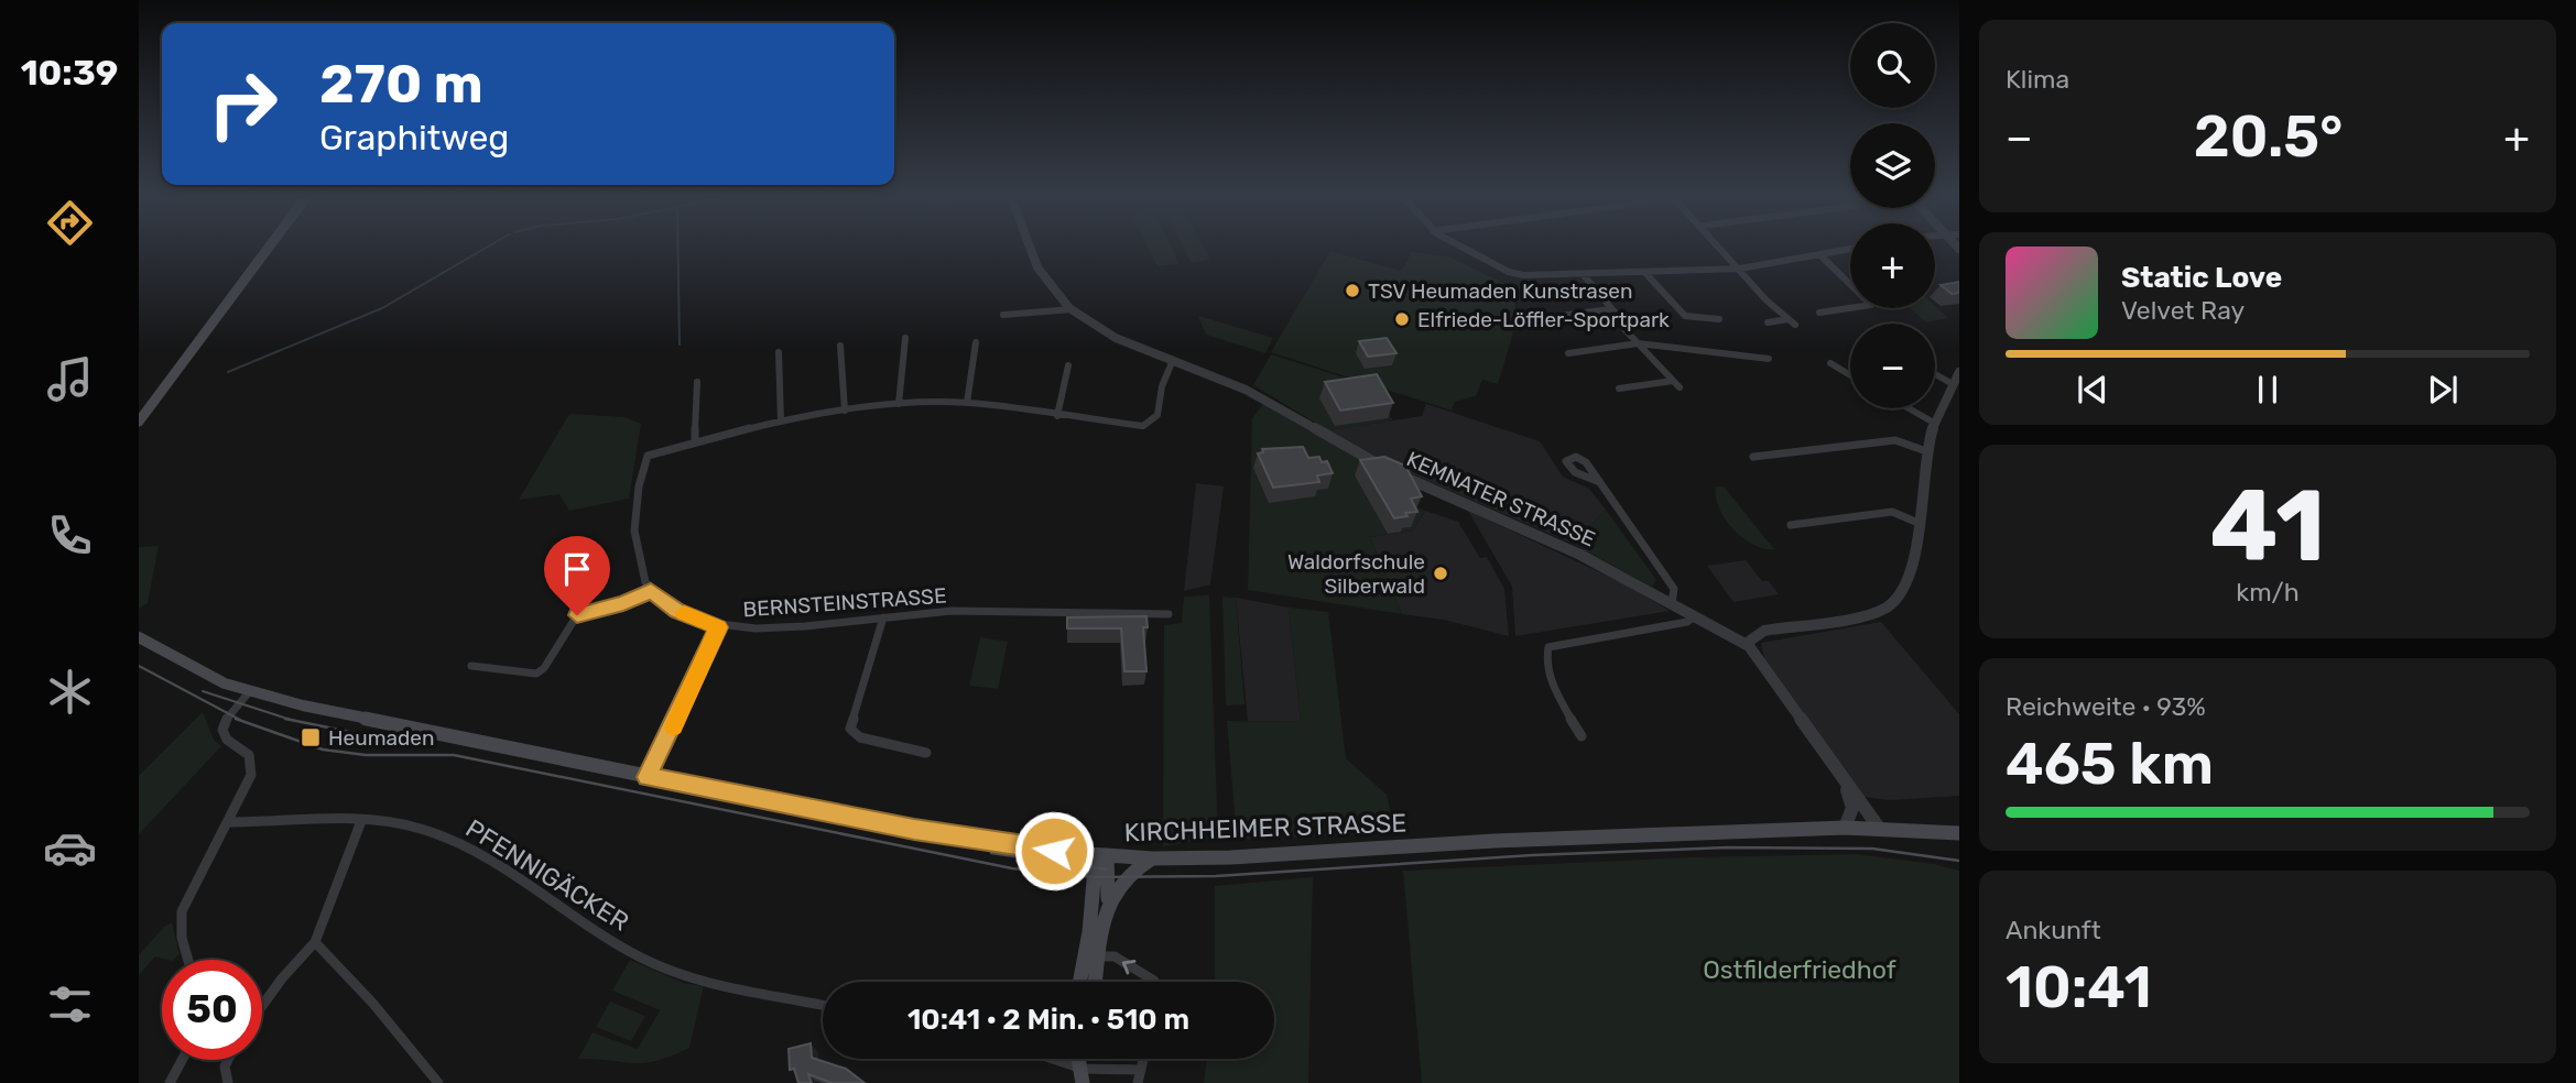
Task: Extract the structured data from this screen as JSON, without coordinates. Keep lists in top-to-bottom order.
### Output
{
  "streets": {
    "main road": ["KIRCHHEIMER STRASSE"],
    "street": ["KEMNATER STRASSE", "BERNSTEINSTRASSE", "PFENNIGÄCKER"]
  },
  "parks": ["Ostfilderfriedhof"],
  "places": {
    "other": ["TSV Heumaden Kunstrasen", "Elfriede-Löffler-Sportpark", "Waldorfschule Silberwald"],
    "transit": ["Heumaden"]
  },
  "page": {
    "tabs": "10:39",
    "tile": [
      "Klima",
      ["41", "km/h"],
      ["Reichweite · 93%", "465 km"],
      ["Ankunft", "10:41"]
    ],
    "map_buttons": ["+", "−"],
    "turn": ["270 m", "Graphitweg"],
    "heat": ["−", "20.5°", "+"],
    "song": ["Static Love", "Velvet Ray"],
    "limit": "50",
    "trip": "10:41 · 2 Min. · 510 m"
  }
}
